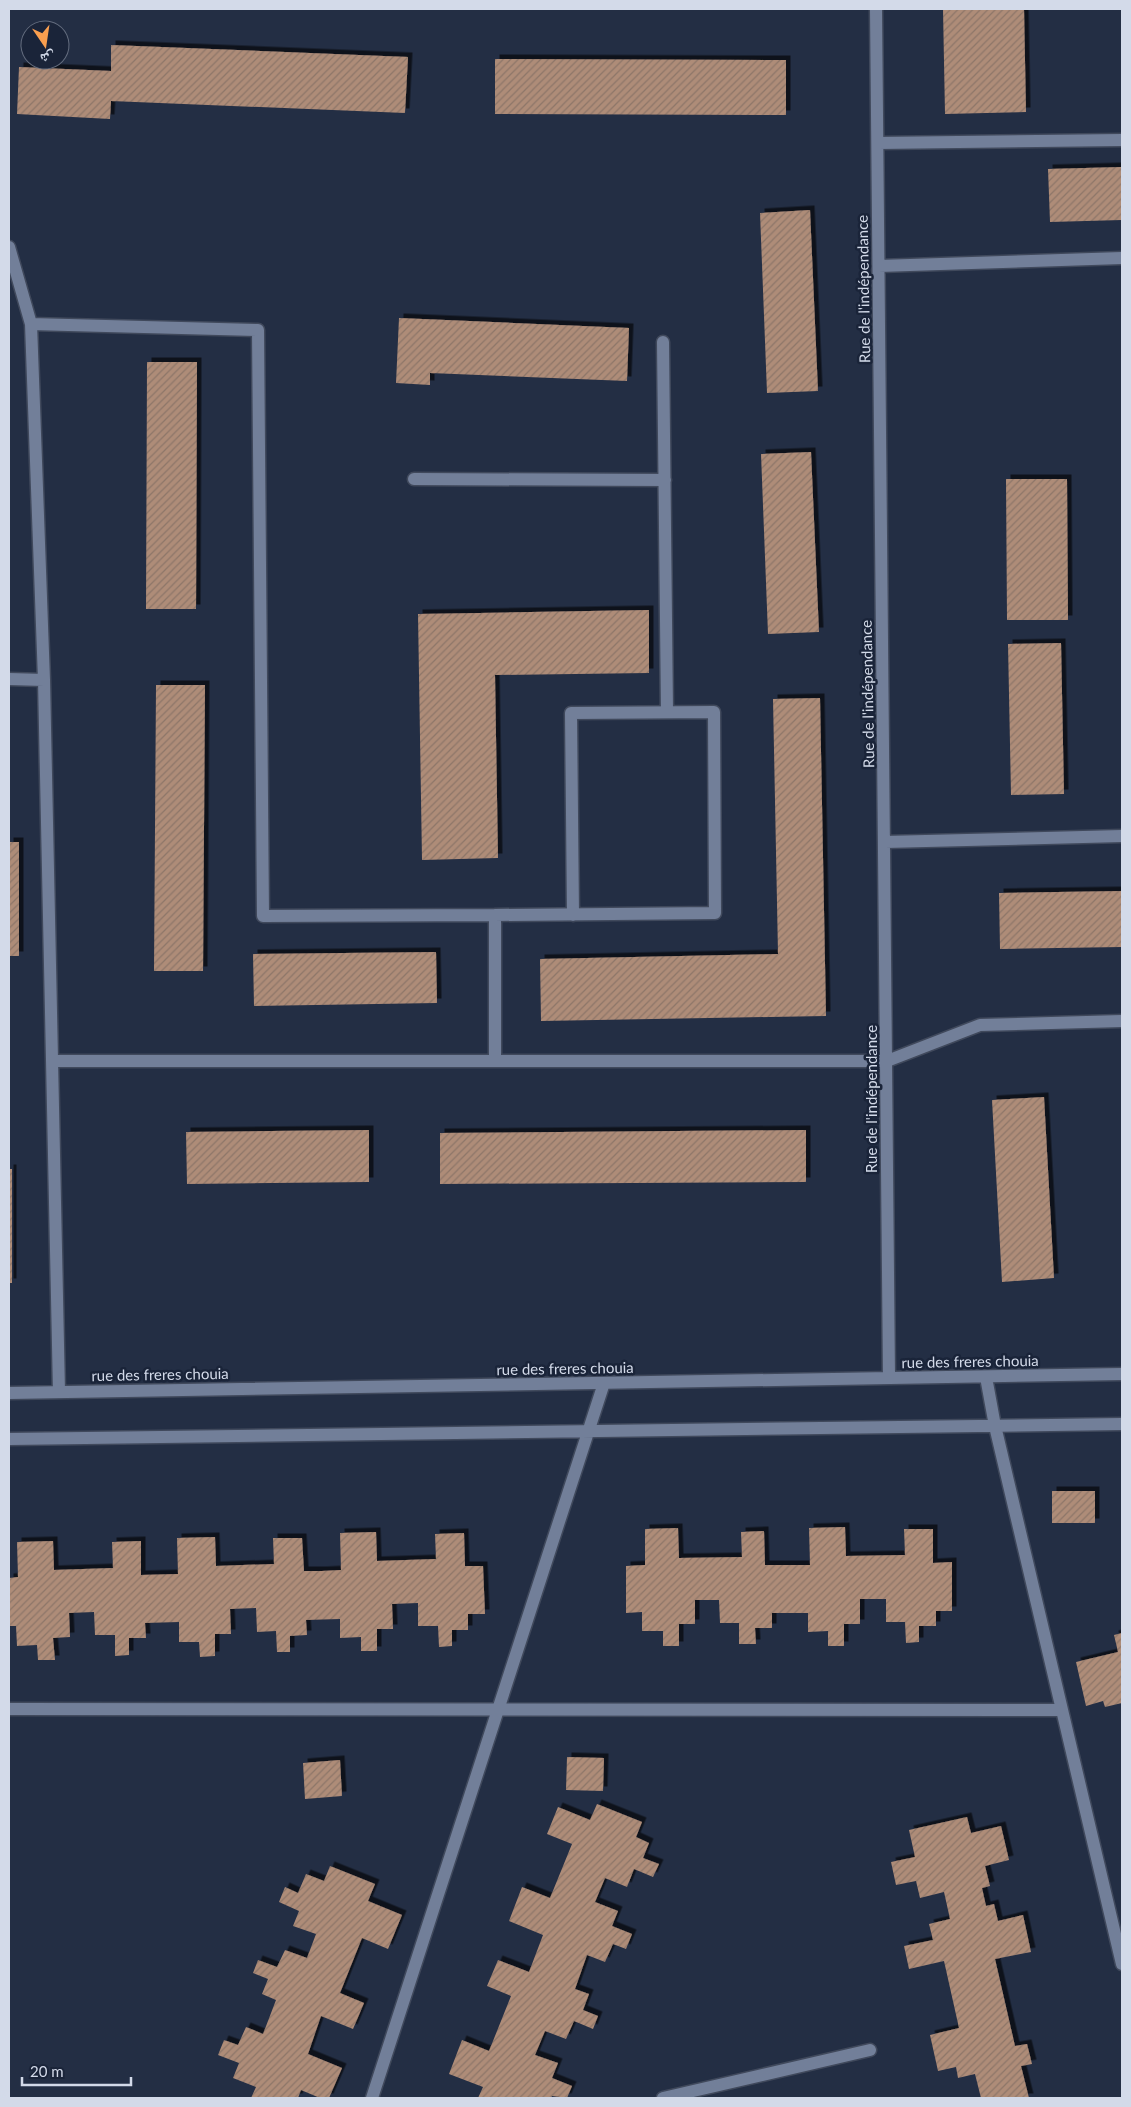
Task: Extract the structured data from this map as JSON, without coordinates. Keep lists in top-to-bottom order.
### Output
{
  "streets": {
    "street": ["Rue de l'indépendance", "rue des freres chouia"]
  },
  "crossings": [
    ["Rue de l'indépendance", "rue des freres chouia"]
  ],
  "scale_bar": "20 m",
  "north": "bottom"
}
